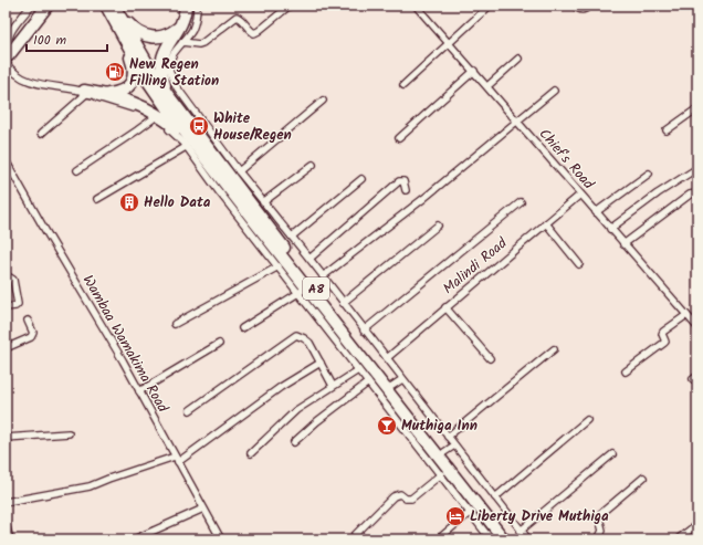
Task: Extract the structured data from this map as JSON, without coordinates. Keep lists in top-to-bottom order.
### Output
{
  "streets": {
    "highway": ["A8"],
    "street": ["Chief's Road", "Malindi Road", "Wambaa Wamakima Road"]
  },
  "crossings": [
    ["Chief's Road", "Malindi Road"]
  ],
  "places": {
    "fuel station": ["New Regen Filling Station"],
    "bus stop": ["White House/Regen"],
    "building": ["Hello Data"],
    "bar": ["Muthiga Inn"],
    "hotel": ["Liberty Drive Muthiga"]
  },
  "scale_bar": "100 m"
}
